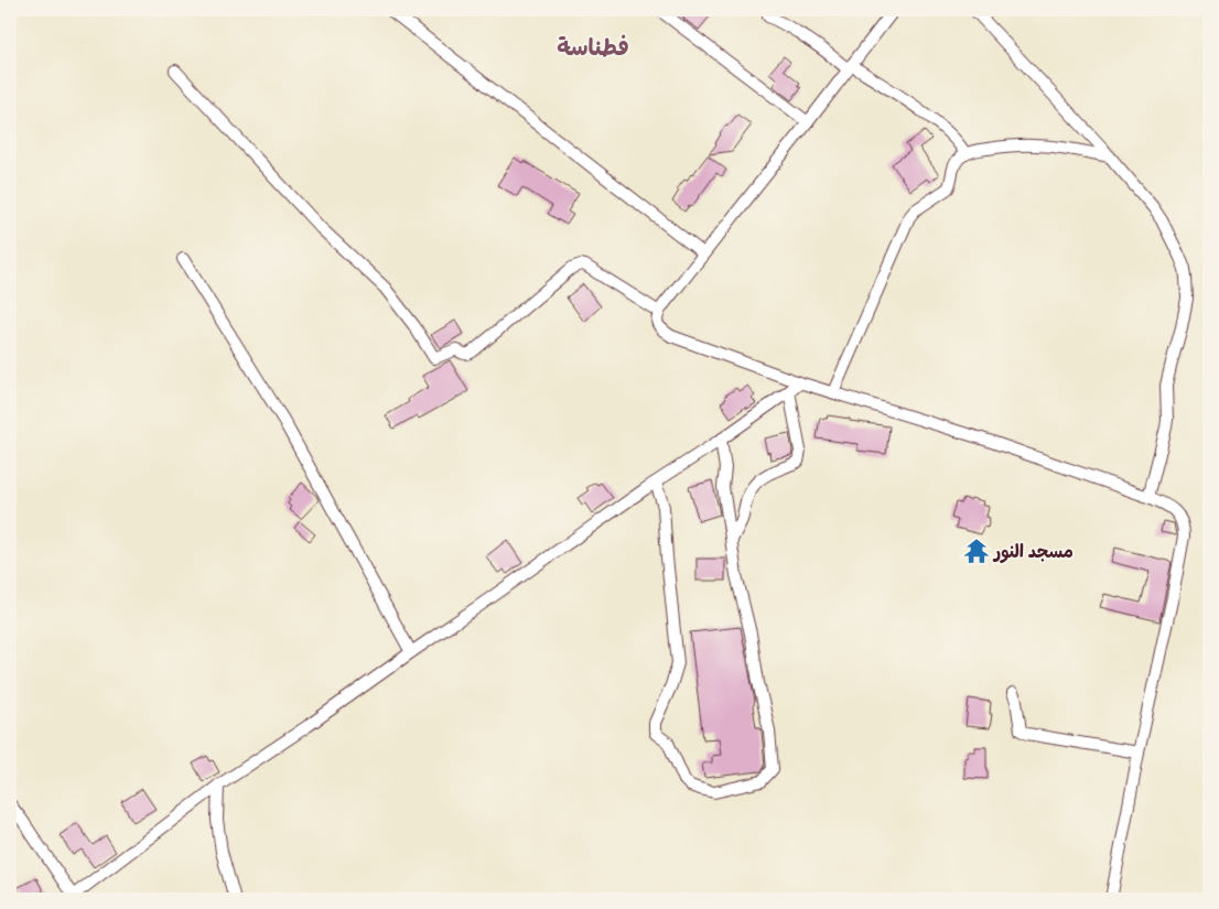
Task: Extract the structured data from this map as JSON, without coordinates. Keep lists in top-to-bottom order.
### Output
{
  "districts": ["فطناسة"],
  "places": {
    "temple": ["مسجد النور"]
  }
}
